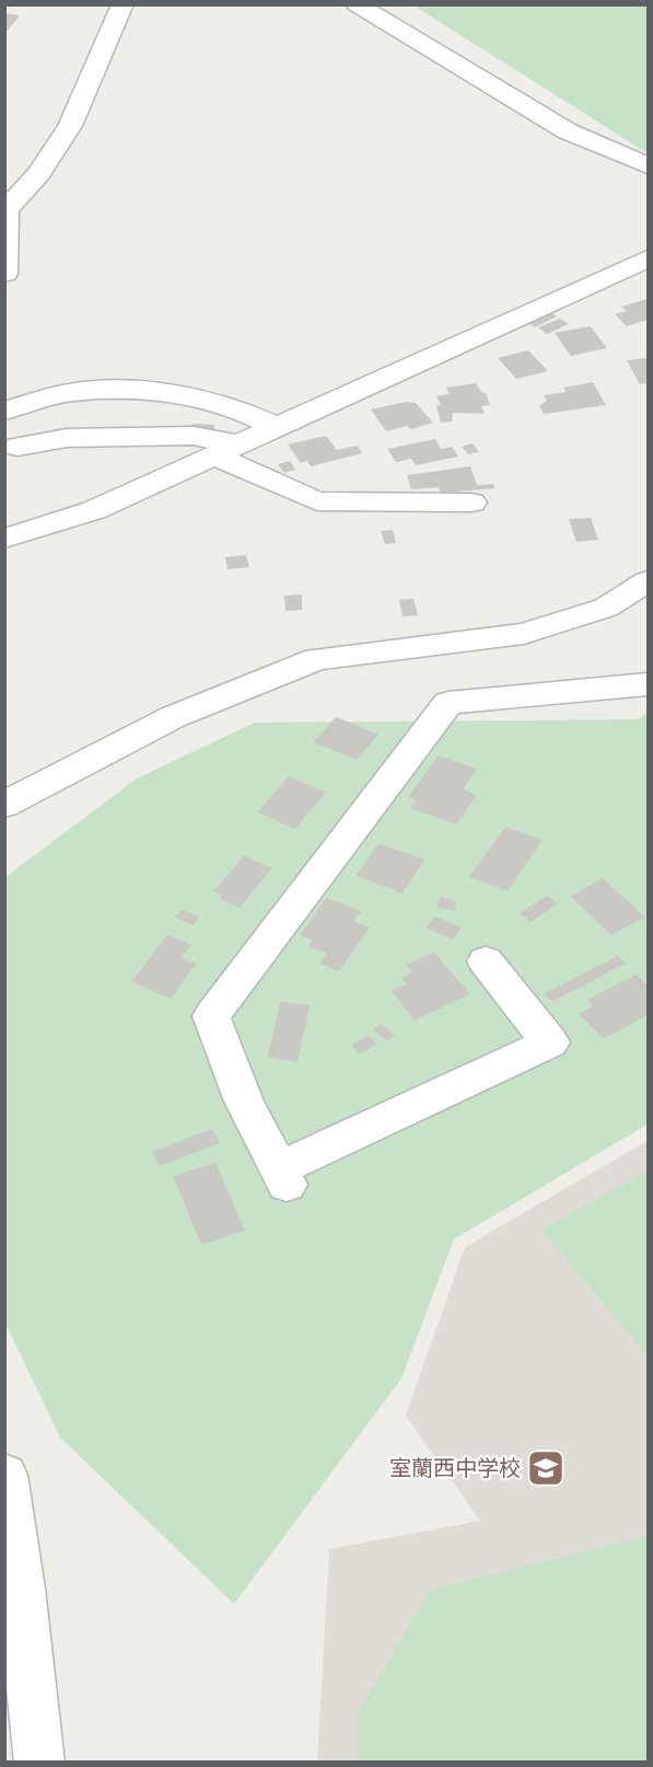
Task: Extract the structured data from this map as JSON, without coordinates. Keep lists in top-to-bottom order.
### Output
{
  "places": {
    "school or university": ["室蘭西中学校"]
  }
}
